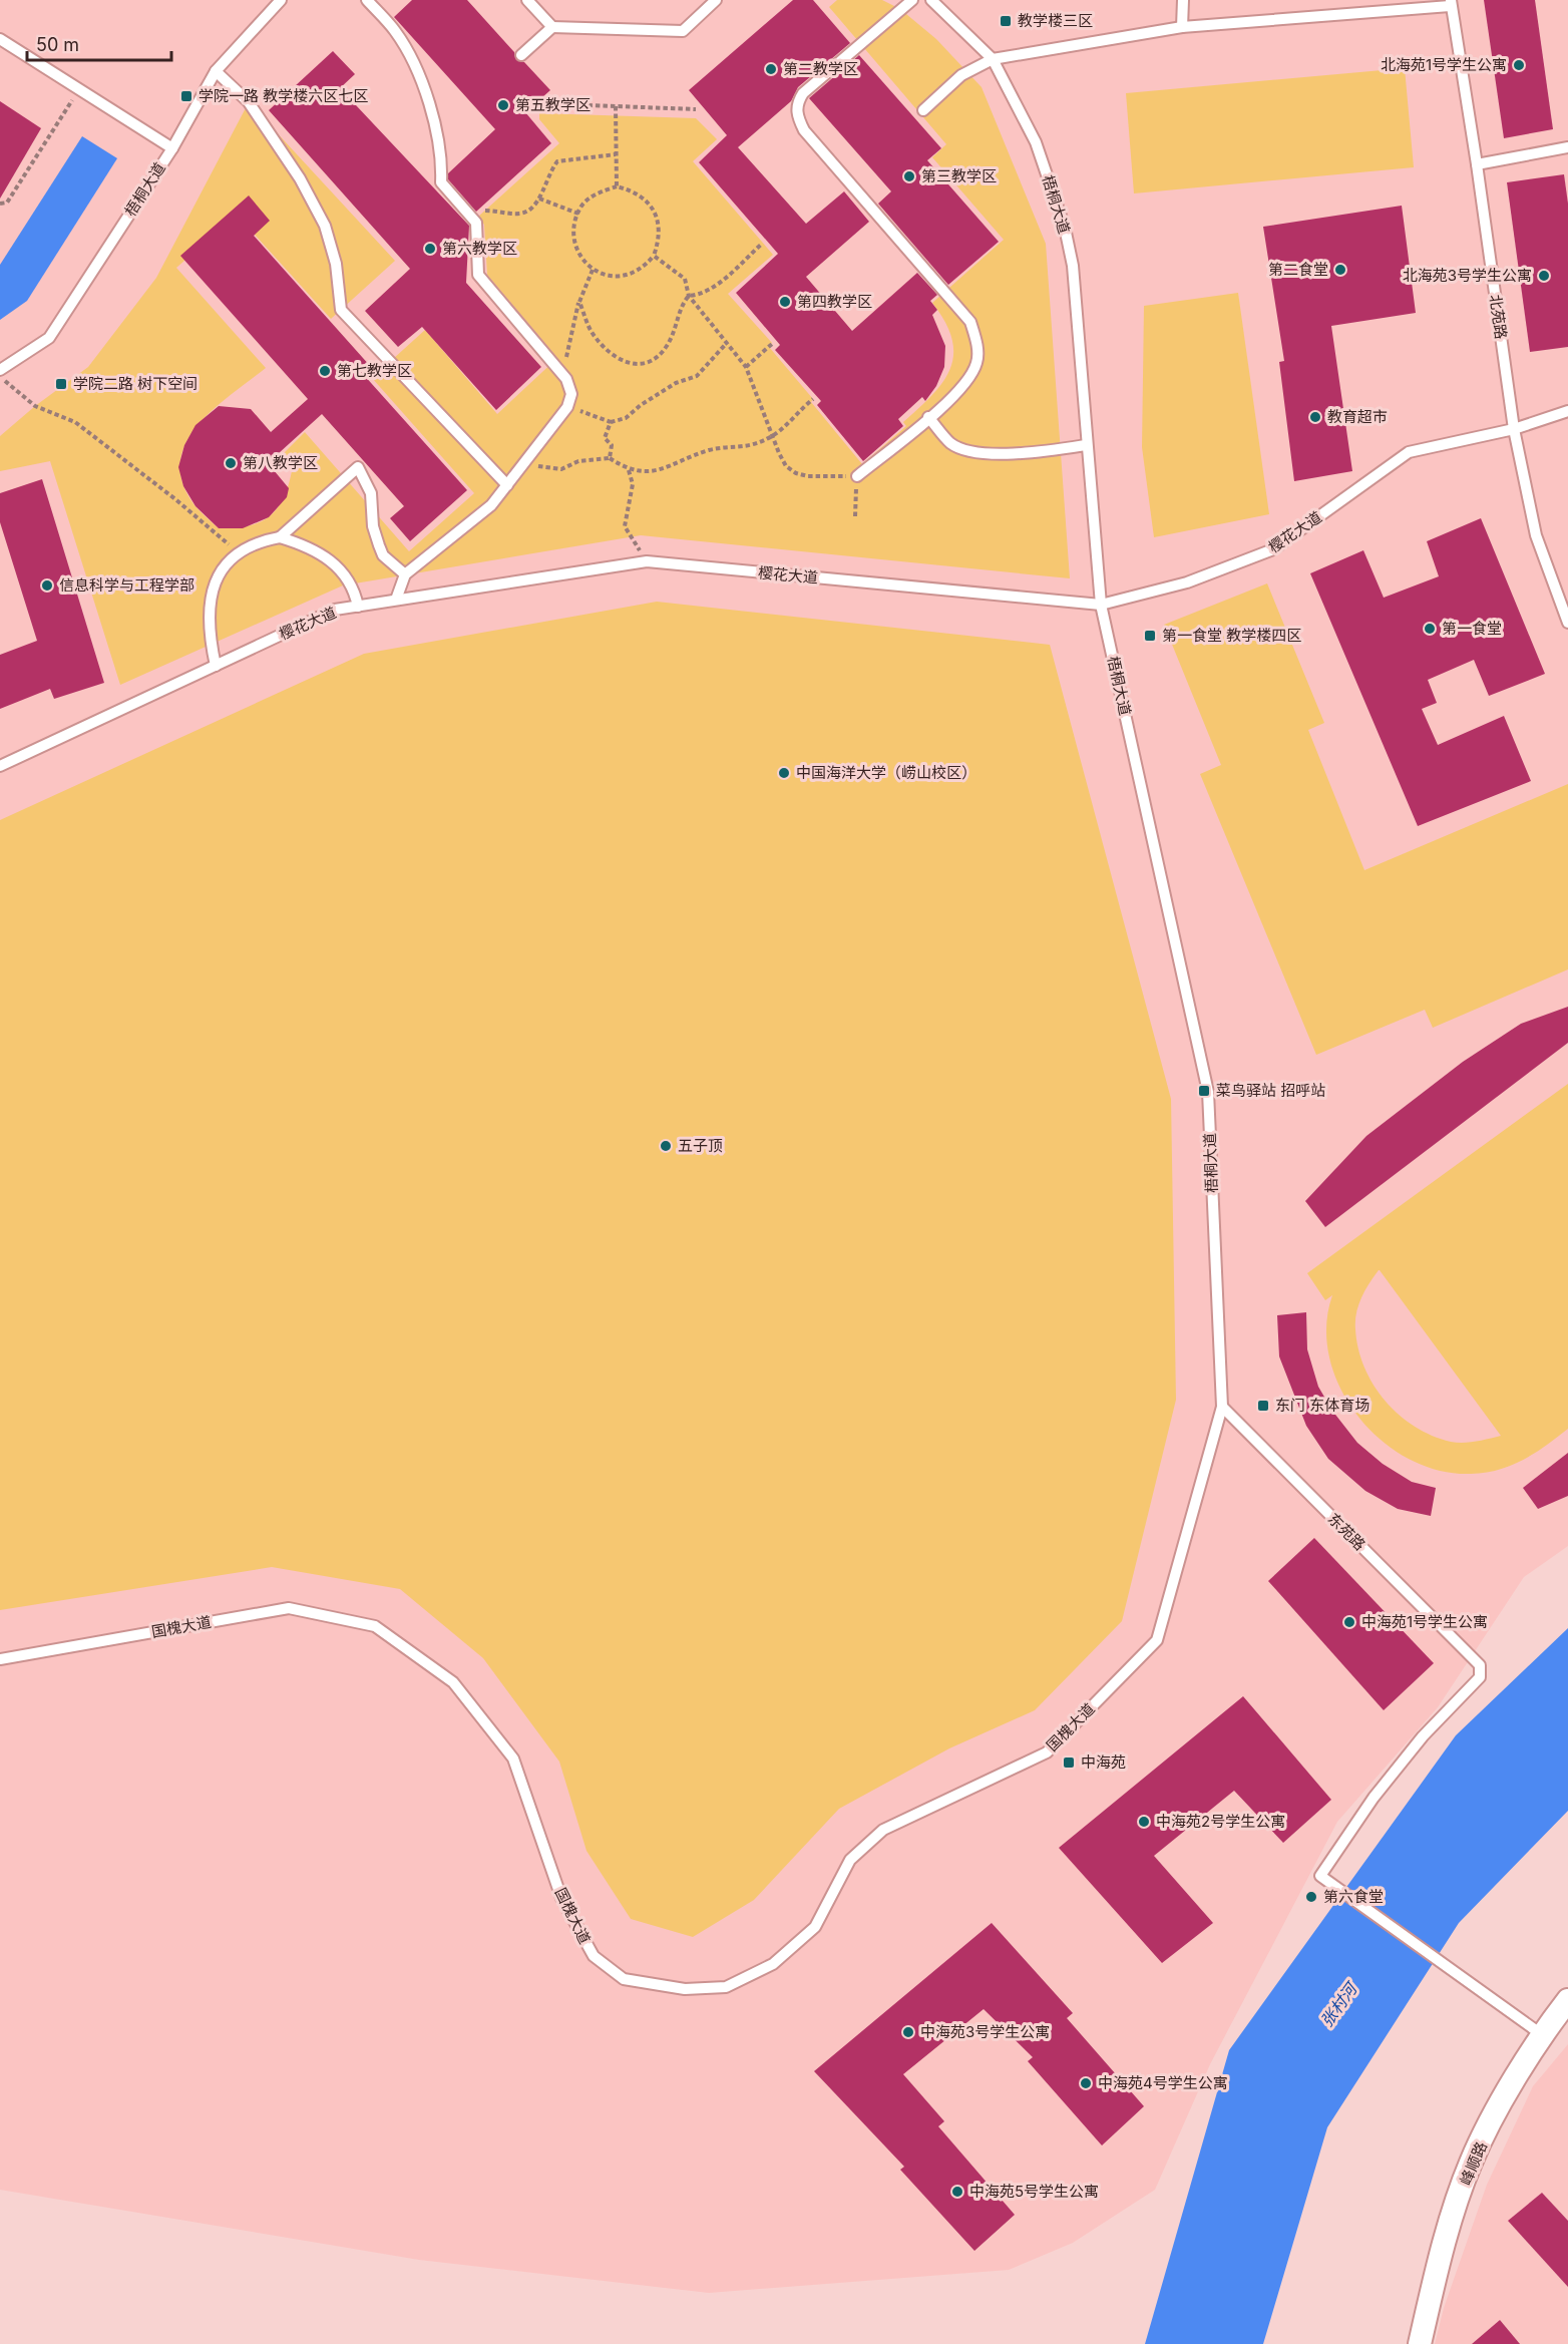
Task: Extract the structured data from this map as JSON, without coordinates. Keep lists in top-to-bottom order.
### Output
{
  "streets": {
    "street": ["峰顺路"],
    "lane": [
      "梧桐大道",
      "北苑路",
      "樱花大道",
      "东苑路",
      "国槐大道"
    ]
  },
  "crossings": [
    ["梧桐大道", "樱花大道"],
    ["梧桐大道", "东苑路"],
    ["梧桐大道", "国槐大道"],
    ["北苑路", "樱花大道"],
    ["东苑路", "国槐大道"],
    ["东苑路", "峰顺路"]
  ],
  "water": ["张村河"],
  "places": {
    "transit": [
      "教学楼三区",
      "学院一路 教学楼六区七区",
      "学院二路 树下空间",
      "第一食堂 教学楼四区",
      "菜鸟驿站 招呼站",
      "东门 东体育场",
      "中海苑"
    ],
    "other": [
      "北海苑1号学生公寓",
      "第二教学区",
      "第五教学区",
      "第三教学区",
      "第六教学区",
      "第二食堂",
      "北海苑3号学生公寓",
      "第四教学区",
      "第七教学区",
      "教育超市",
      "第八教学区",
      "信息科学与工程学部",
      "第一食堂",
      "中国海洋大学（崂山校区）",
      "五子顶",
      "中海苑1号学生公寓",
      "中海苑2号学生公寓",
      "第六食堂",
      "中海苑3号学生公寓",
      "中海苑4号学生公寓",
      "中海苑5号学生公寓"
    ]
  },
  "scale_bar": "50 m"
}
